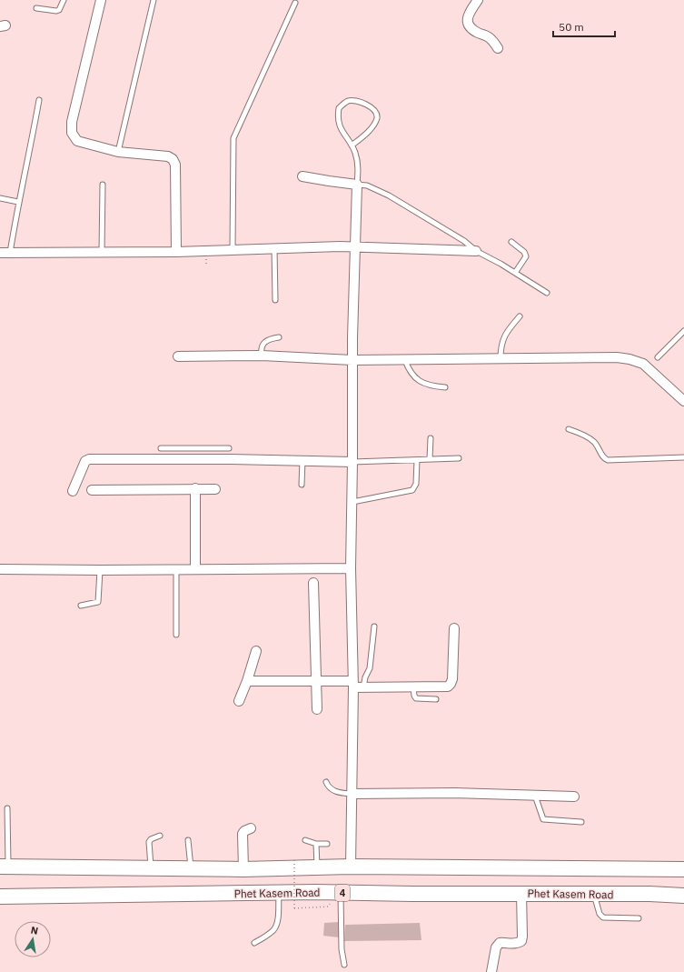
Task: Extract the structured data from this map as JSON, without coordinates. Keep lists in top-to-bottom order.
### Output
{
  "streets": {
    "main road": ["Phet Kasem Road", "4"]
  },
  "scale_bar": "50 m",
  "north": "top"
}
